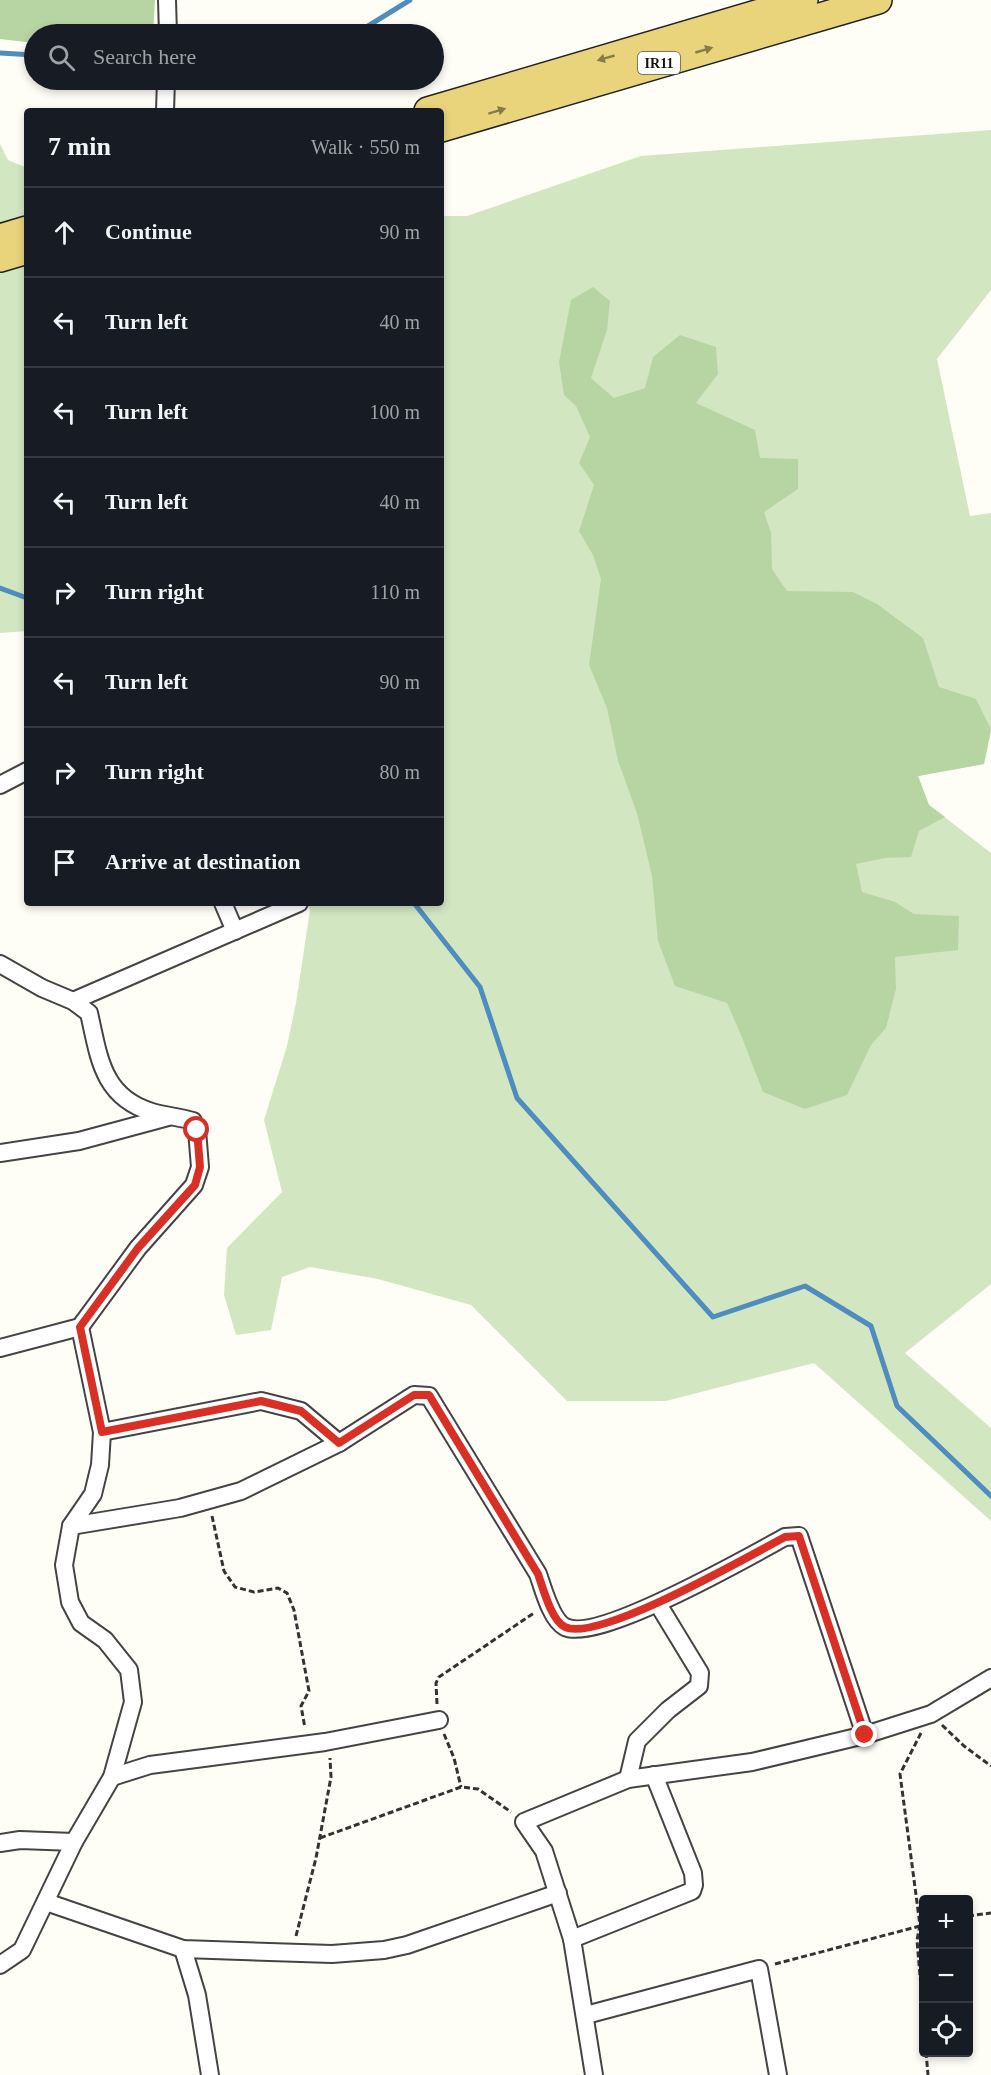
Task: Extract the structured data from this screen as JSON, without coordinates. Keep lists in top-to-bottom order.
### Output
{
  "streets": {
    "main road": ["IR11"]
  },
  "page": {
    "search": "Search here",
    "heading": ["7 min", "Walk · 550 m"],
    "list": [
      ["Continue", "90 m"],
      ["Turn left", "40 m"],
      ["Turn left", "100 m"],
      ["Turn left", "40 m"],
      ["Turn right", "110 m"],
      ["Turn left", "90 m"],
      ["Turn right", "80 m"],
      "Arrive at destination"
    ],
    "map_buttons": ["+", "−"]
  }
}
